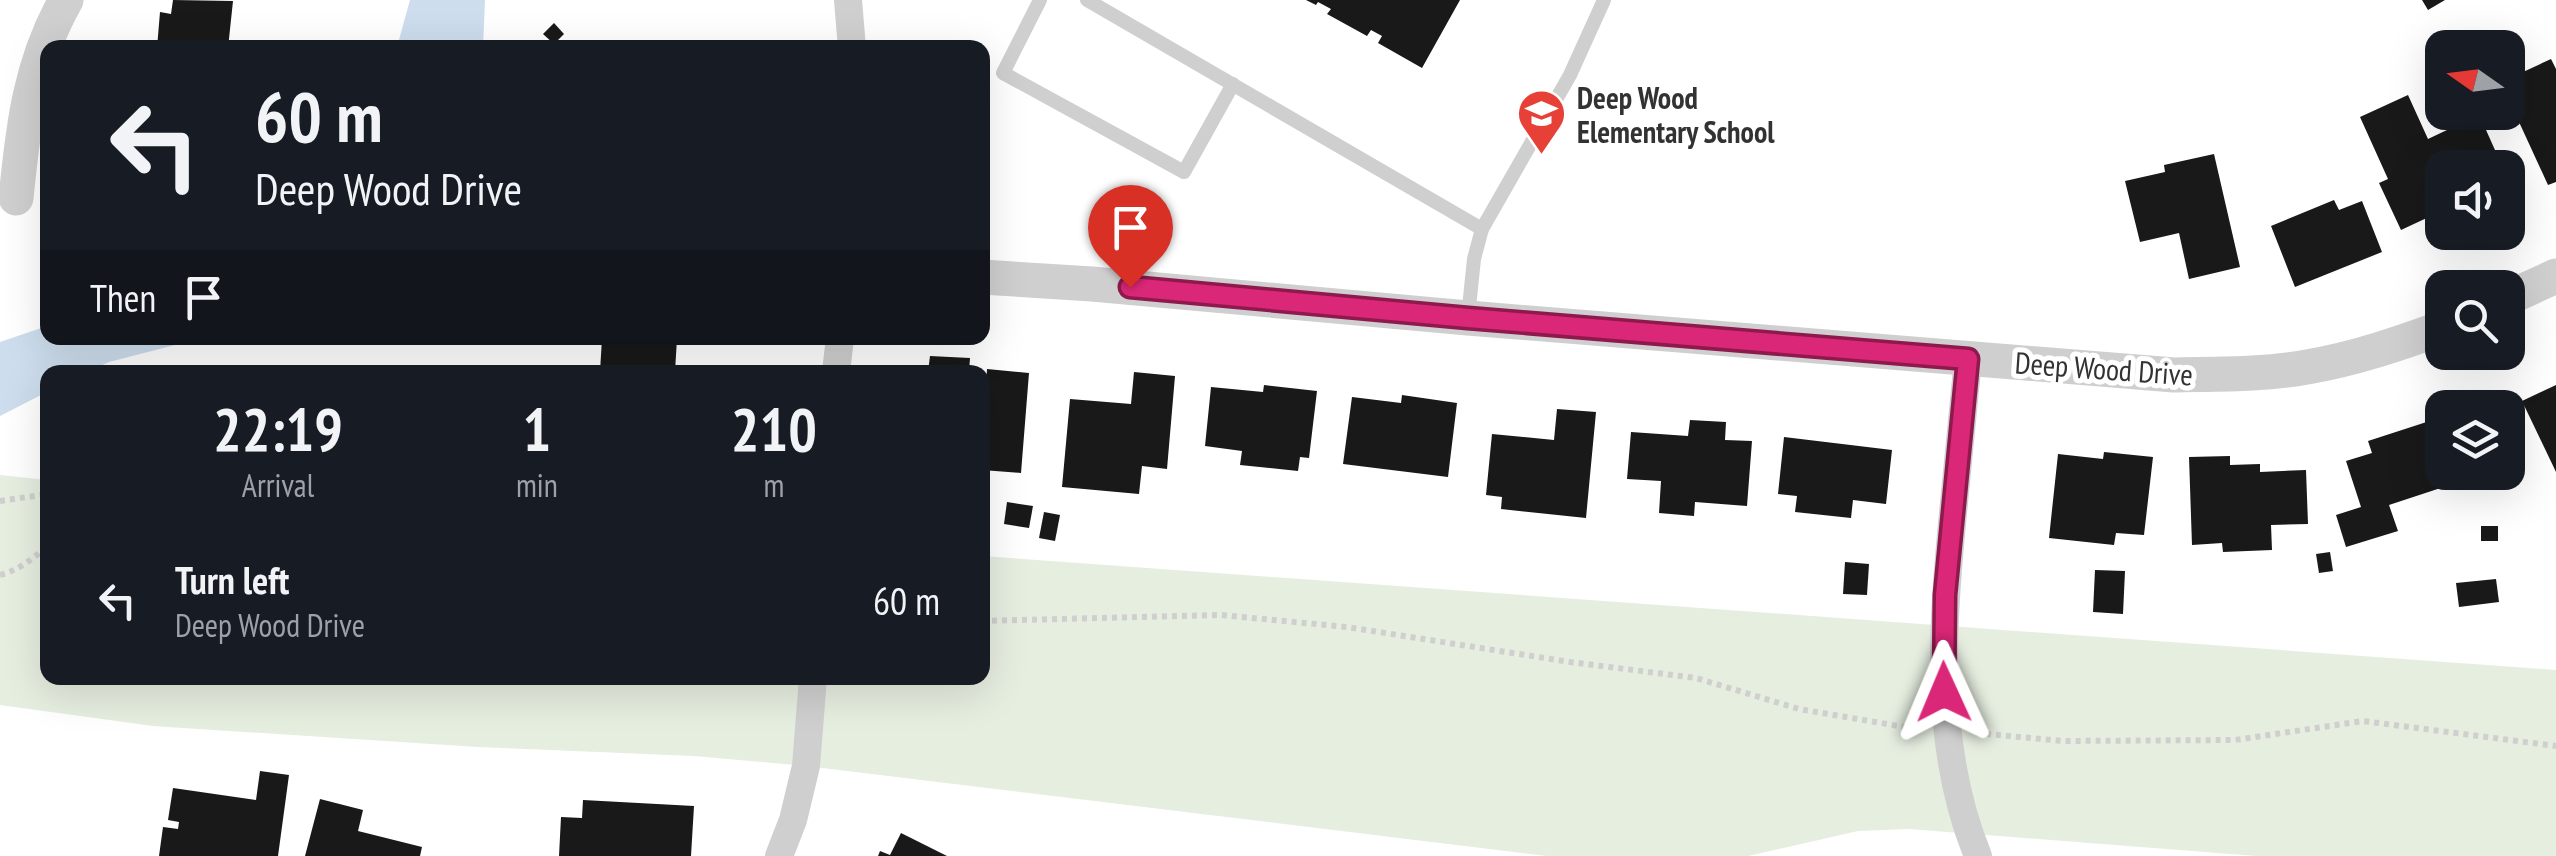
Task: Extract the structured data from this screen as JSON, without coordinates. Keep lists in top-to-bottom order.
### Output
{
  "streets": {
    "street": ["Deep Wood Drive"]
  },
  "places": {
    "school or university": ["Deep Wood Elementary School"]
  },
  "north": "left",
  "page": {
    "turn": ["60 m", "Deep Wood Drive"],
    "then": "Then",
    "eta": [
      "22:19",
      "Arrival",
      "1",
      "min",
      "210",
      "m"
    ],
    "list": [
      {
        "name": "Turn left",
        "note": "Deep Wood Drive",
        "value": "60 m"
      }
    ]
  }
}
